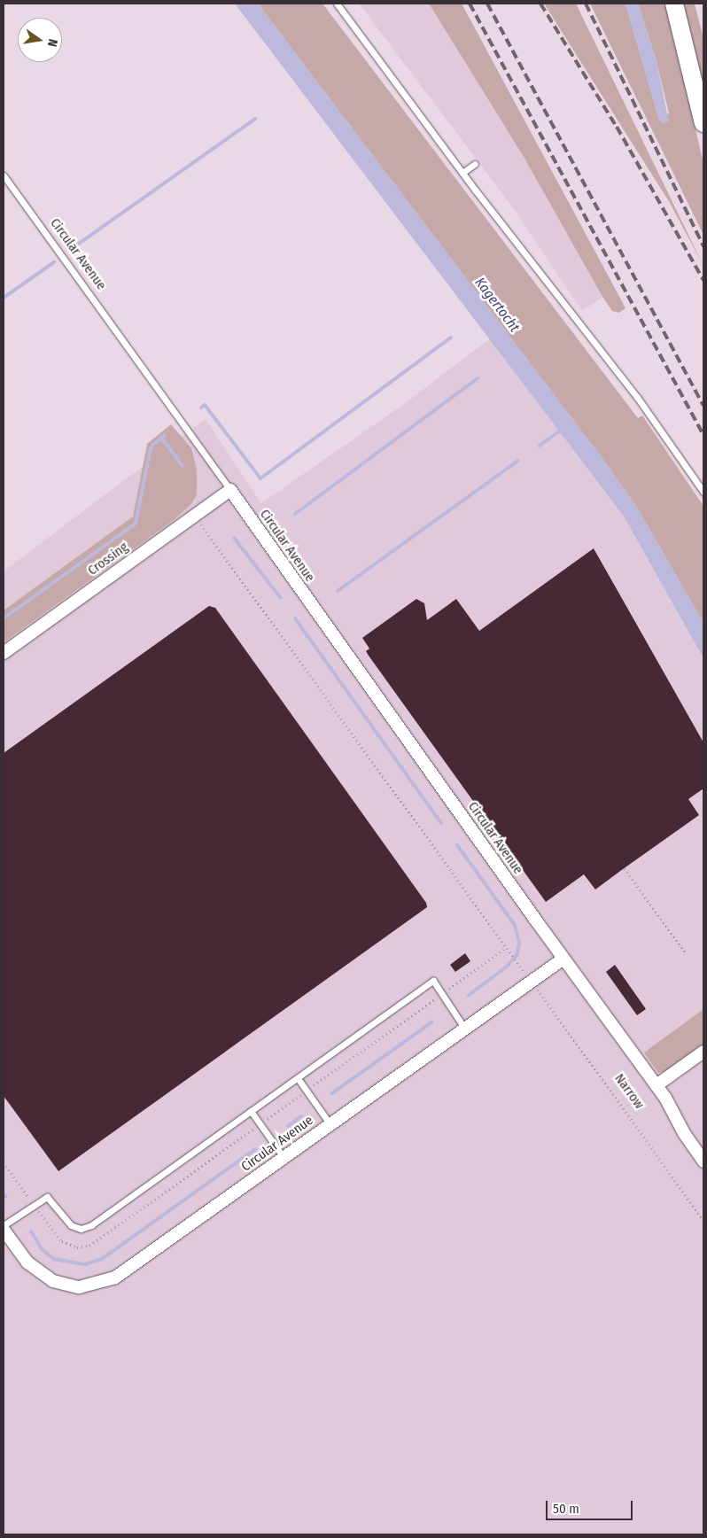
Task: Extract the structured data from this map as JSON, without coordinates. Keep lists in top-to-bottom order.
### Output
{
  "streets": {
    "street": ["Circular Avenue", "Crossing", "Narrow"]
  },
  "crossings": [
    ["Circular Avenue", "Crossing"],
    ["Circular Avenue", "Narrow"]
  ],
  "water": ["Kagertocht"],
  "scale_bar": "50 m",
  "north": "right"
}
